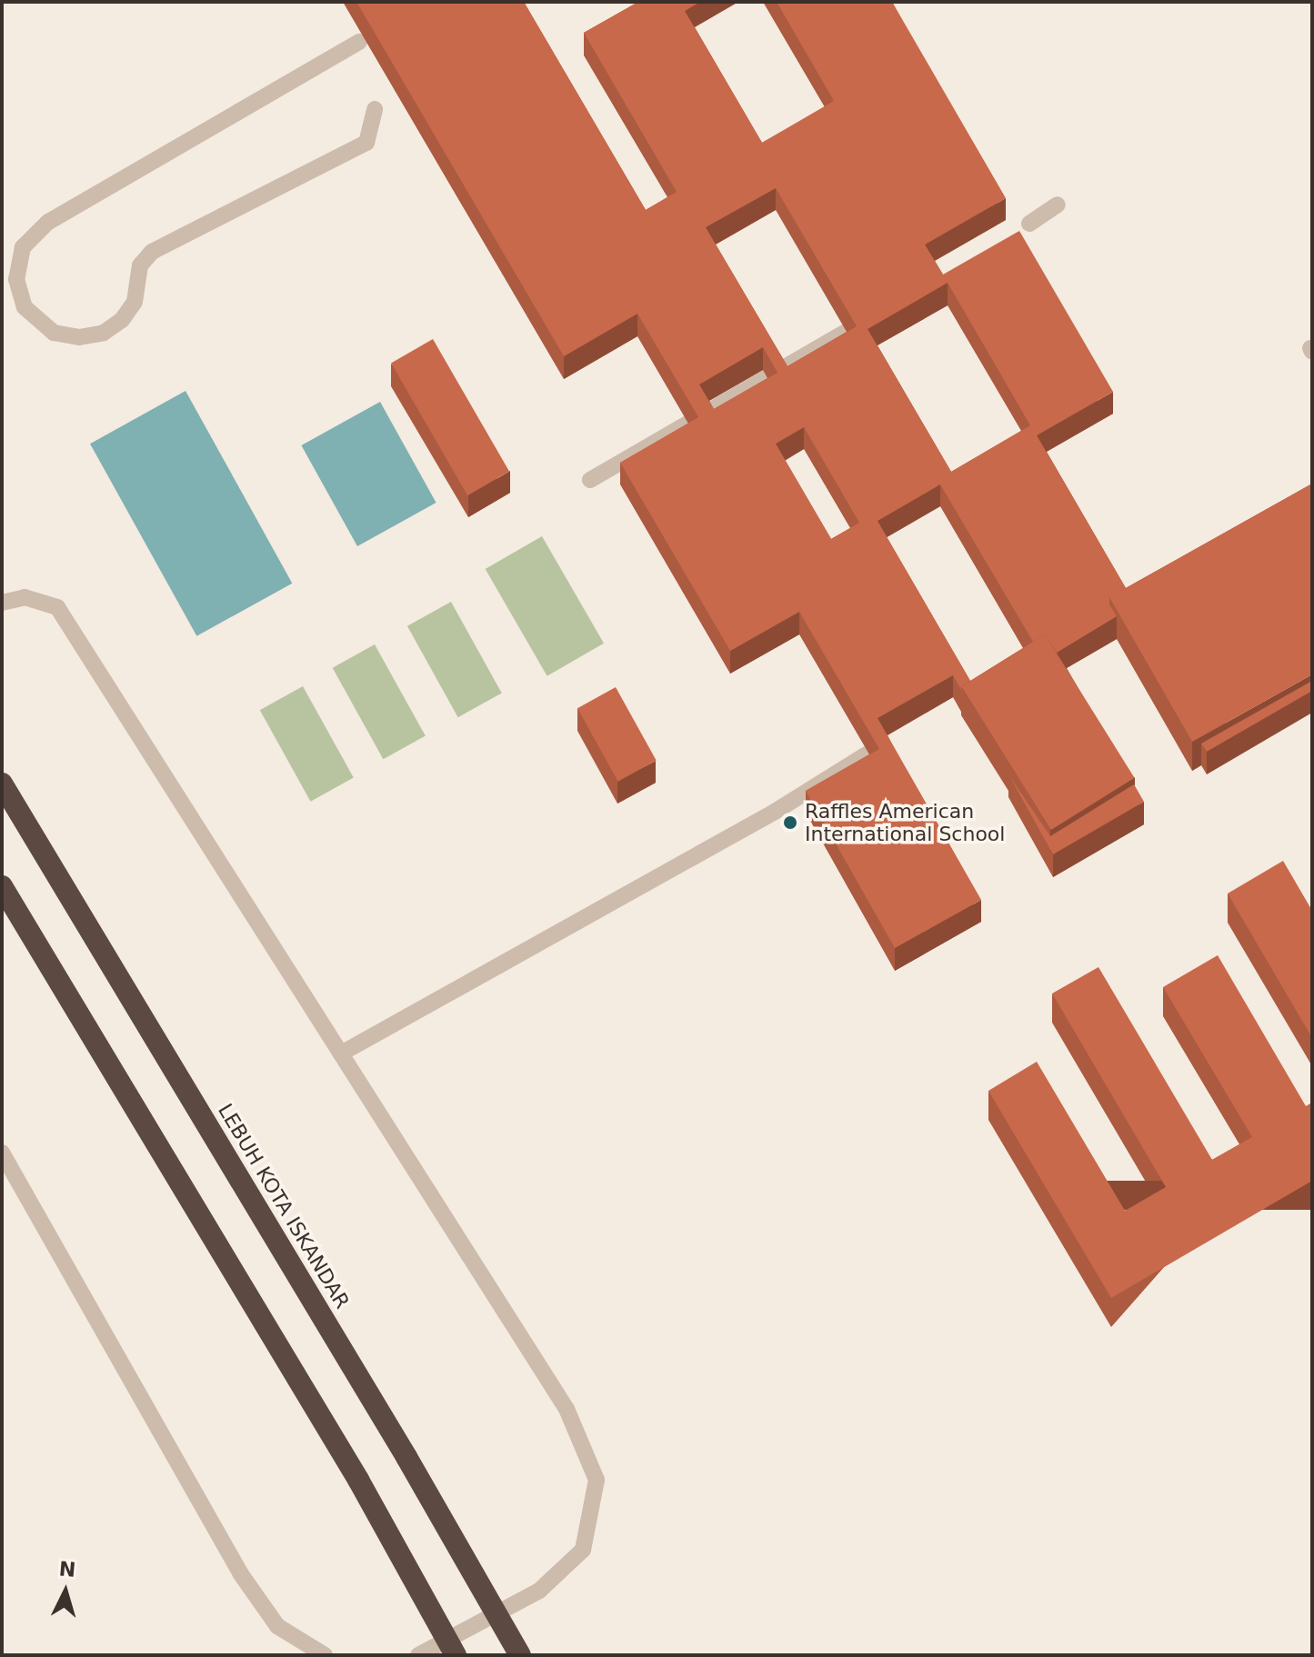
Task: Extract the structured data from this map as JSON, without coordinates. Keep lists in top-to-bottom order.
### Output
{
  "streets": {
    "highway": ["LEBUH KOTA ISKANDAR"]
  },
  "places": ["Raffles American International School"],
  "north": "top"
}
